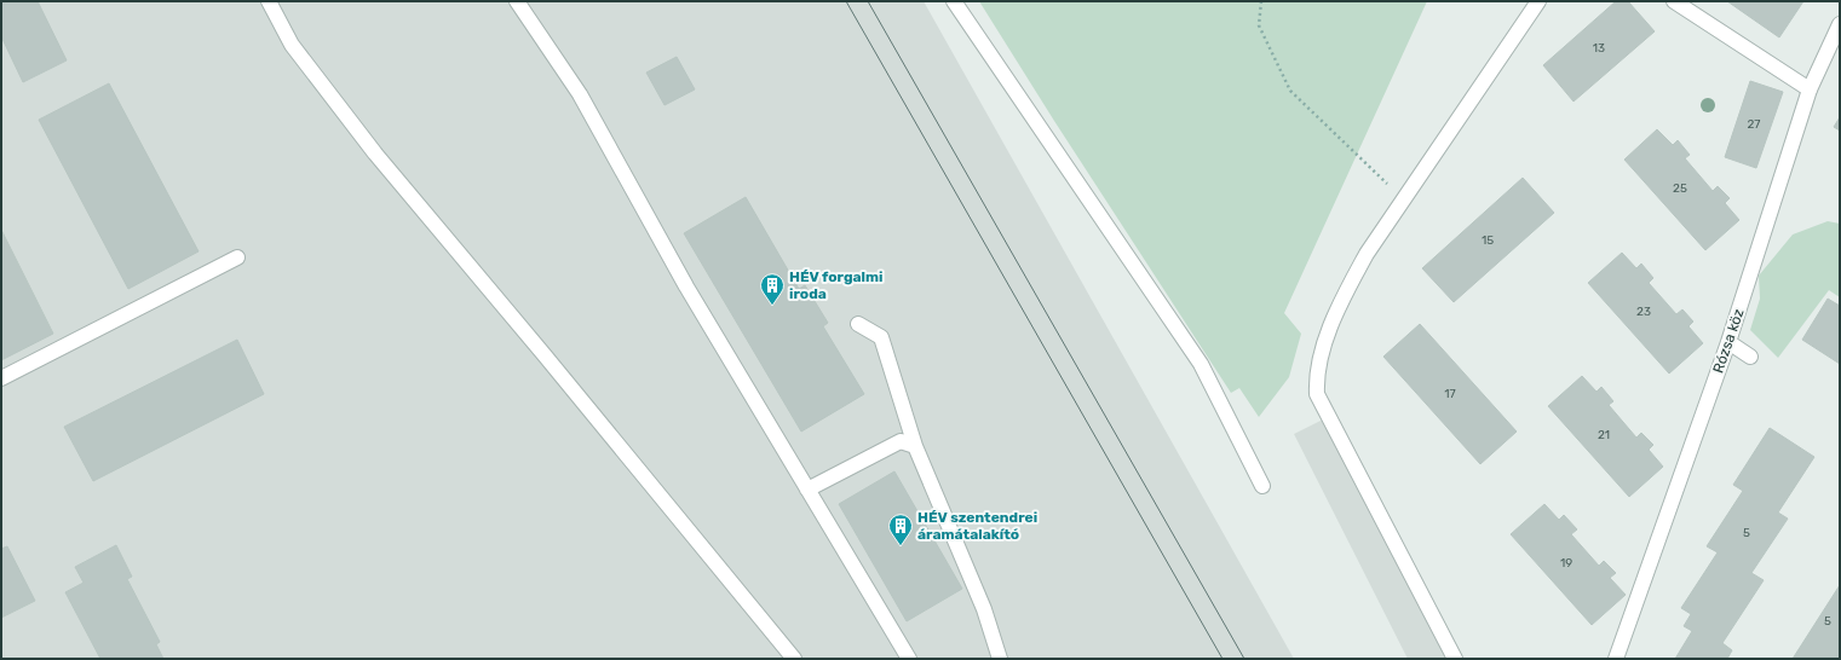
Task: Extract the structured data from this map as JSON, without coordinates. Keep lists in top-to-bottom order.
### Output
{
  "streets": {
    "street": ["Rózsa köz"]
  },
  "places": {
    "building": ["HÉV forgalmi iroda", "HÉV szentendrei áramátalakító"]
  },
  "house_numbers": [
    "13",
    "27",
    "25",
    "15",
    "23",
    "17",
    "21",
    "5",
    "19",
    "5"
  ]
}
